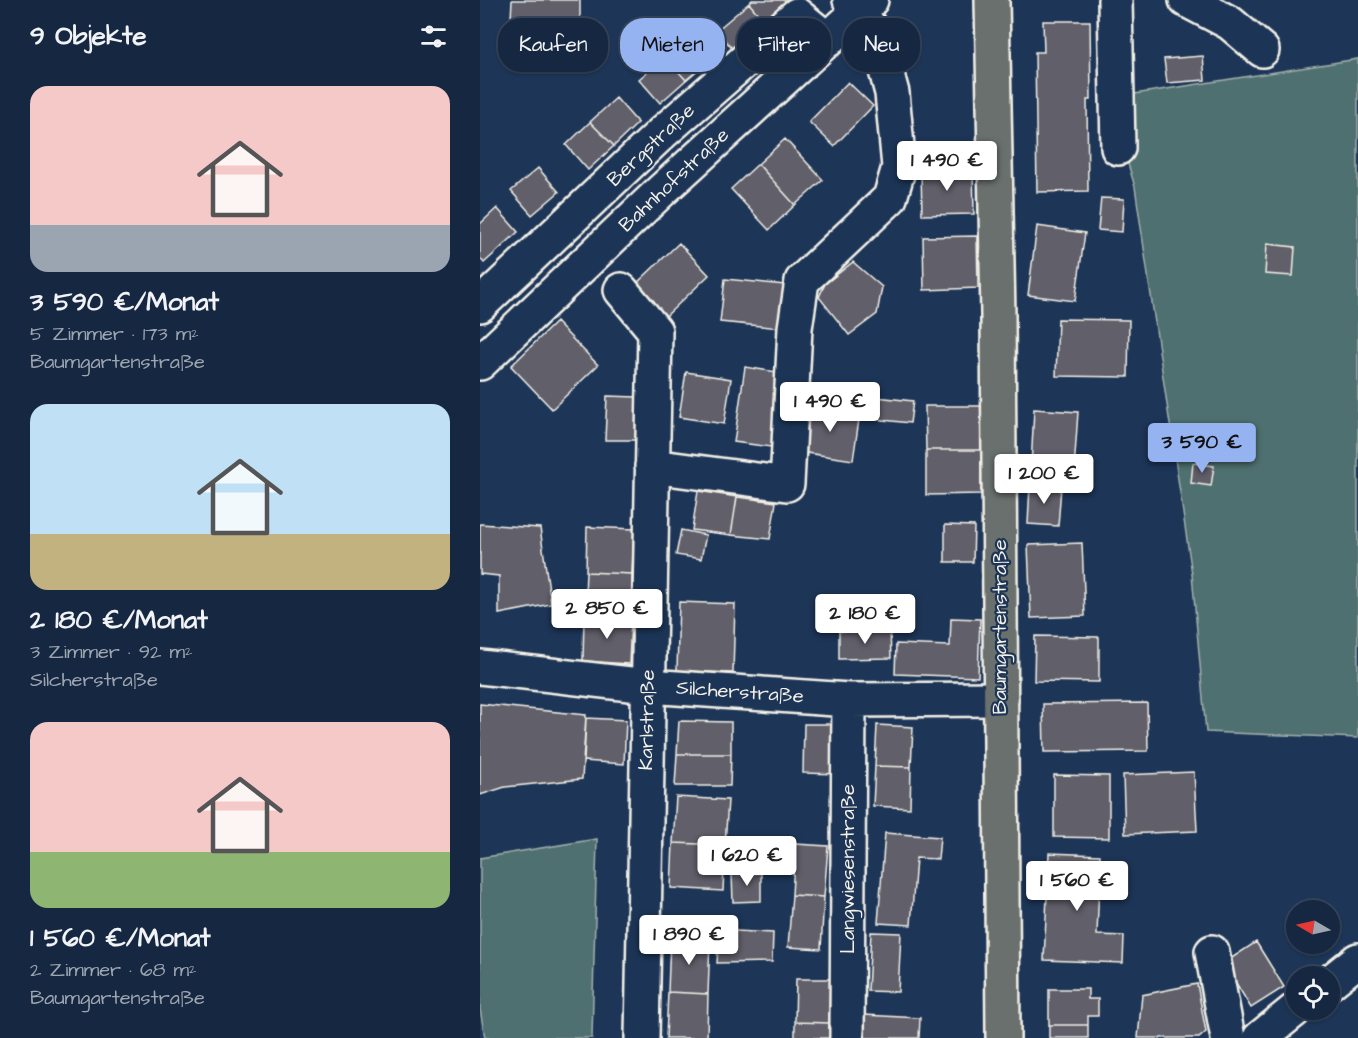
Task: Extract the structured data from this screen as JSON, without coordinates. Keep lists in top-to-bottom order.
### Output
{
  "streets": {
    "main road": ["Baumgartenstraße"],
    "street": [
      "Bergstraße",
      "Bahnhofstraße",
      "Silcherstraße",
      "Karlstraße",
      "Langwiesenstraße"
    ]
  },
  "crossings": [
    ["Baumgartenstraße", "Silcherstraße"],
    ["Silcherstraße", "Karlstraße"],
    ["Silcherstraße", "Langwiesenstraße"]
  ],
  "north": "left",
  "page": {
    "heading": "9 Objekte",
    "chip": [
      "Kaufen",
      "Mieten",
      "Filter",
      "Neu"
    ],
    "list": [
      {
        "name": "3 590 €/Monat",
        "note": "5 Zimmer · 173 m² · Baumgartenstraße"
      },
      {
        "name": "2 180 €/Monat",
        "note": "3 Zimmer · 92 m² · Silcherstraße"
      },
      {
        "name": "1 560 €/Monat",
        "note": "2 Zimmer · 68 m² · Baumgartenstraße"
      }
    ],
    "price": [
      "1 490 €",
      "1 490 €",
      "3 590 €",
      "1 200 €",
      "2 850 €",
      "2 180 €",
      "1 620 €",
      "1 560 €",
      "1 890 €"
    ]
  }
}
